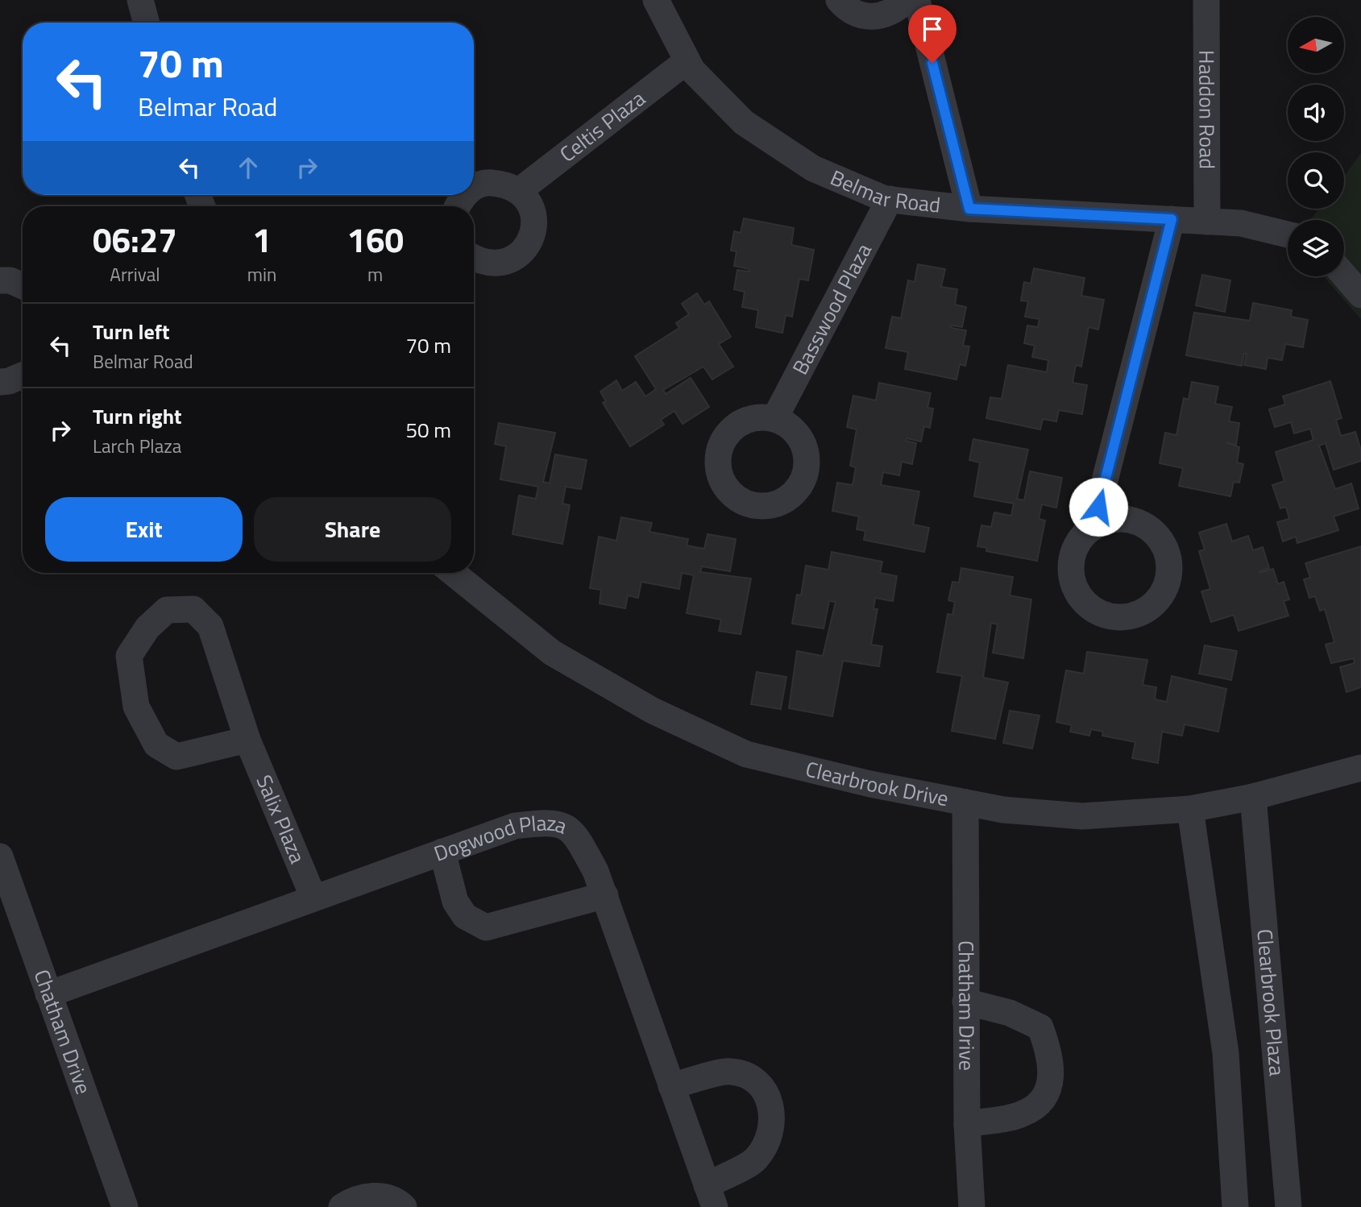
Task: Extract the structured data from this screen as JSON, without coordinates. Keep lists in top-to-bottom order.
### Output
{
  "streets": {
    "street": [
      "Haddon Road",
      "Celtis Plaza",
      "Belmar Road",
      "Basswood Plaza",
      "Clearbrook Drive",
      "Salix Plaza",
      "Dogwood Plaza",
      "Clearbrook Plaza",
      "Chatham Drive"
    ]
  },
  "crossings": [
    ["Haddon Road", "Belmar Road"],
    ["Celtis Plaza", "Belmar Road"],
    ["Belmar Road", "Basswood Plaza"],
    ["Clearbrook Drive", "Clearbrook Plaza"],
    ["Clearbrook Drive", "Chatham Drive"],
    ["Salix Plaza", "Dogwood Plaza"],
    ["Dogwood Plaza", "Chatham Drive"]
  ],
  "north": "left",
  "page": {
    "turn": ["70 m", "Belmar Road"],
    "eta": [
      "06:27",
      "Arrival",
      "1",
      "min",
      "160",
      "m"
    ],
    "list": [
      {
        "name": "Turn left",
        "note": "Belmar Road",
        "value": "70 m"
      },
      {
        "name": "Turn right",
        "note": "Larch Plaza",
        "value": "50 m"
      }
    ],
    "buttons": ["Exit", "Share"]
  }
}
